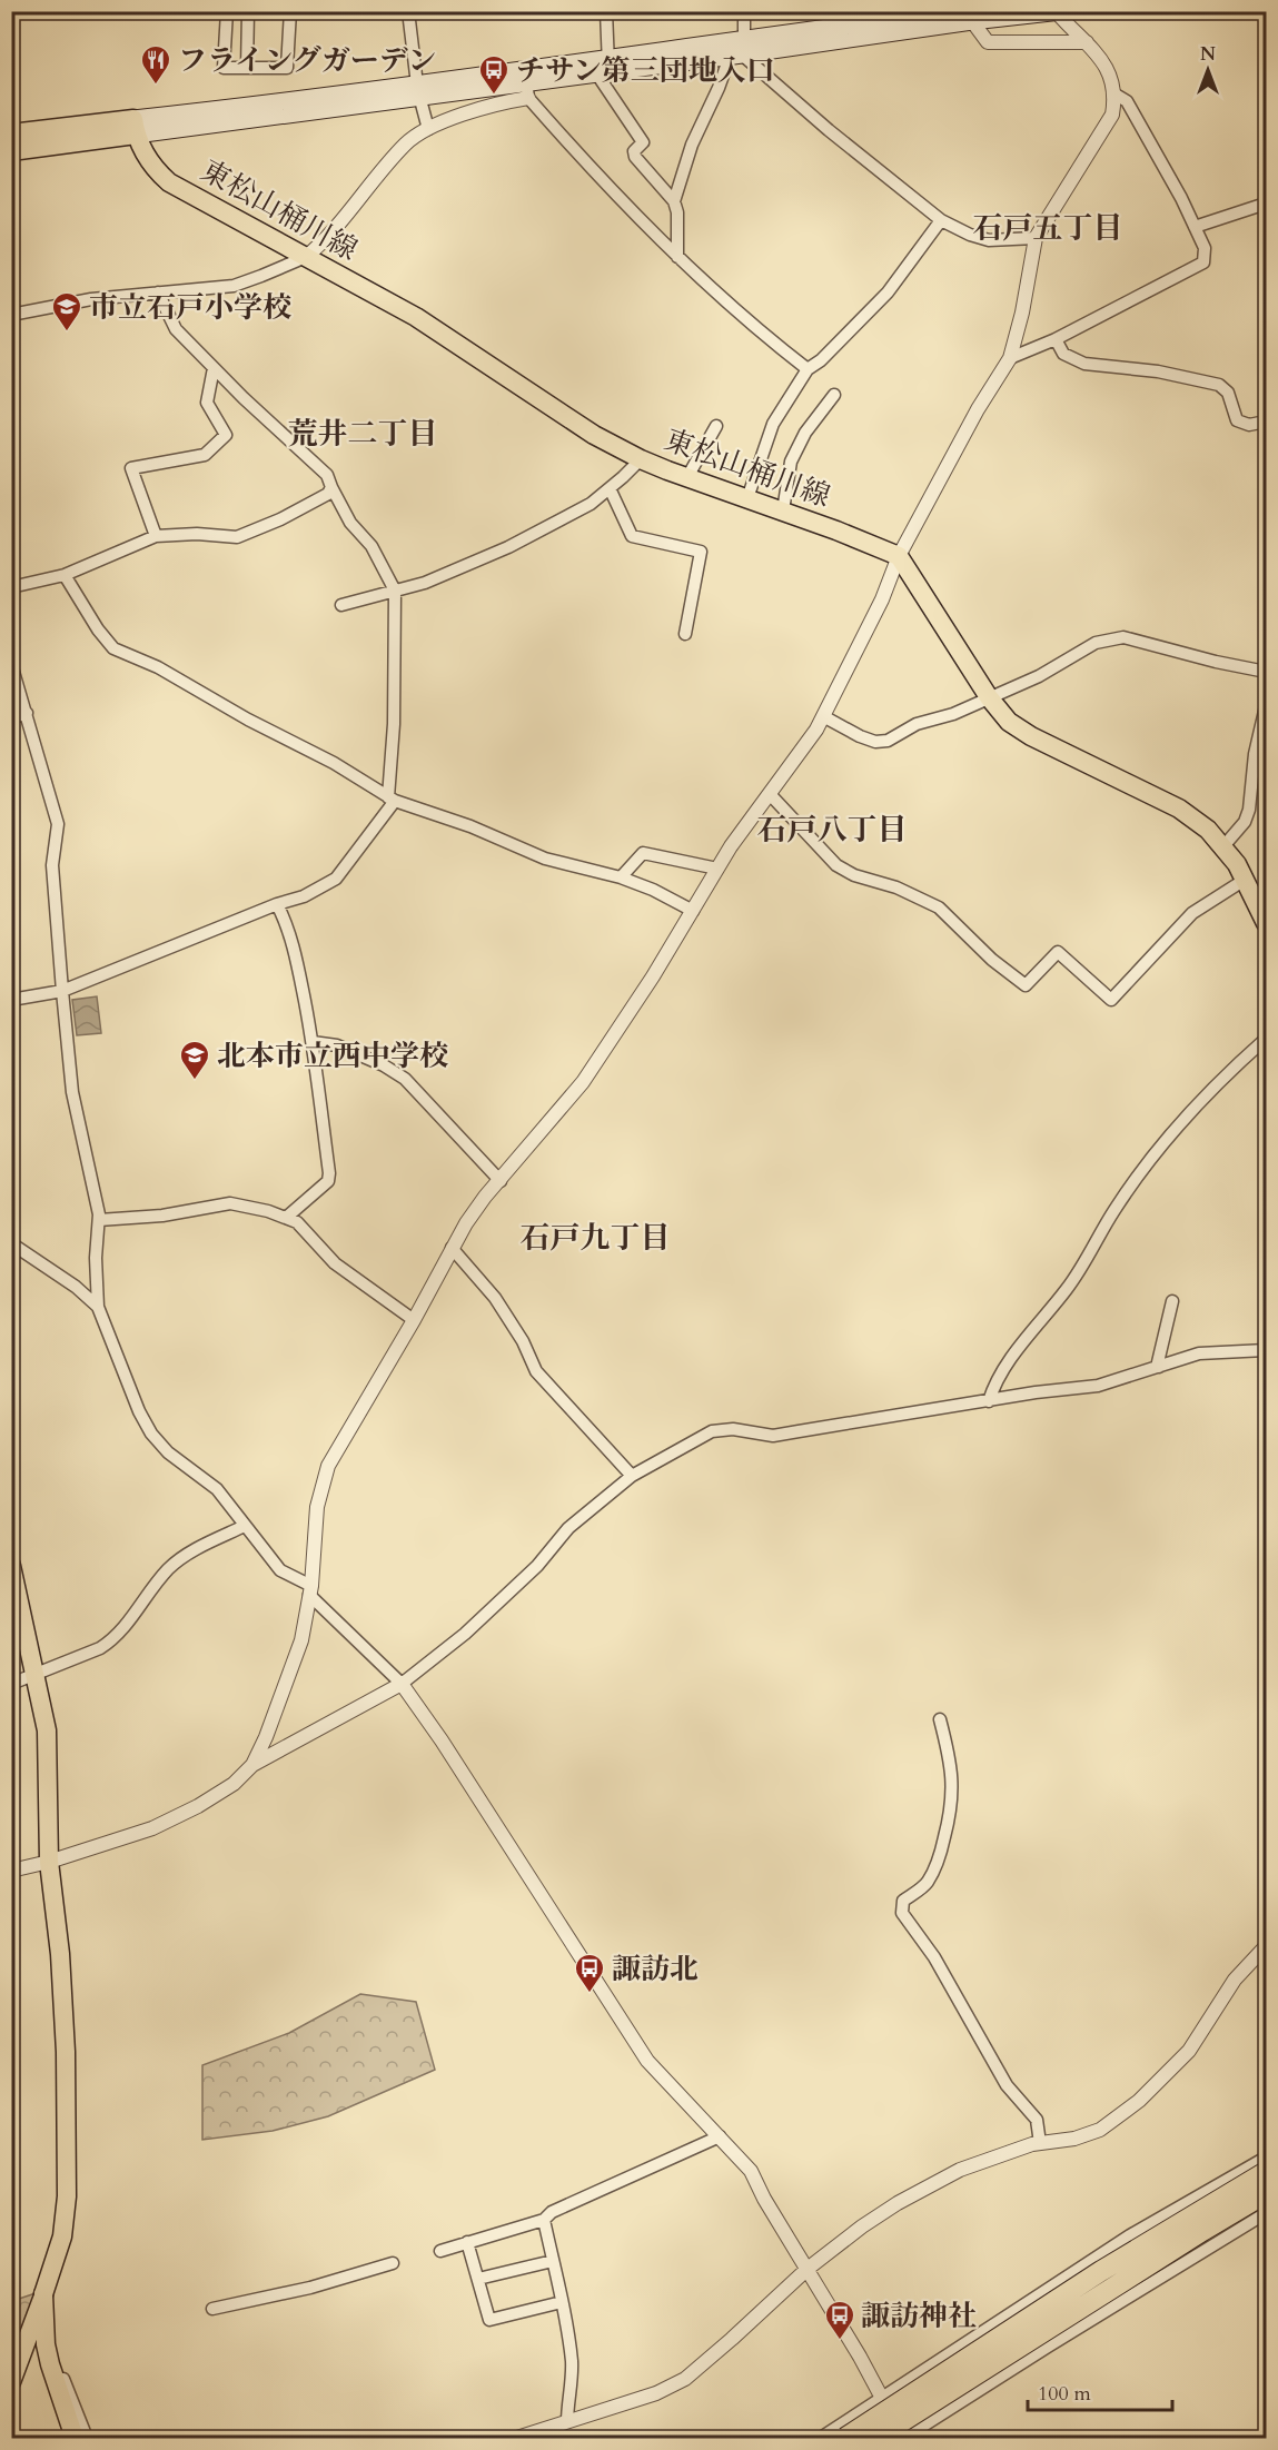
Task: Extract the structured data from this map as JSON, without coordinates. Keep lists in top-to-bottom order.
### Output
{
  "streets": {
    "main road": ["東松山桶川線"]
  },
  "districts": [
    "石戸五丁目",
    "荒井二丁目",
    "石戸八丁目",
    "石戸九丁目"
  ],
  "places": {
    "restaurant": ["フライングガーデン"],
    "bus stop": ["チサン第三団地入口", "諏訪北", "諏訪神社"],
    "school or university": ["市立石戸小学校", "北本市立西中学校"]
  },
  "scale_bar": "100 m",
  "north": "top"
}
